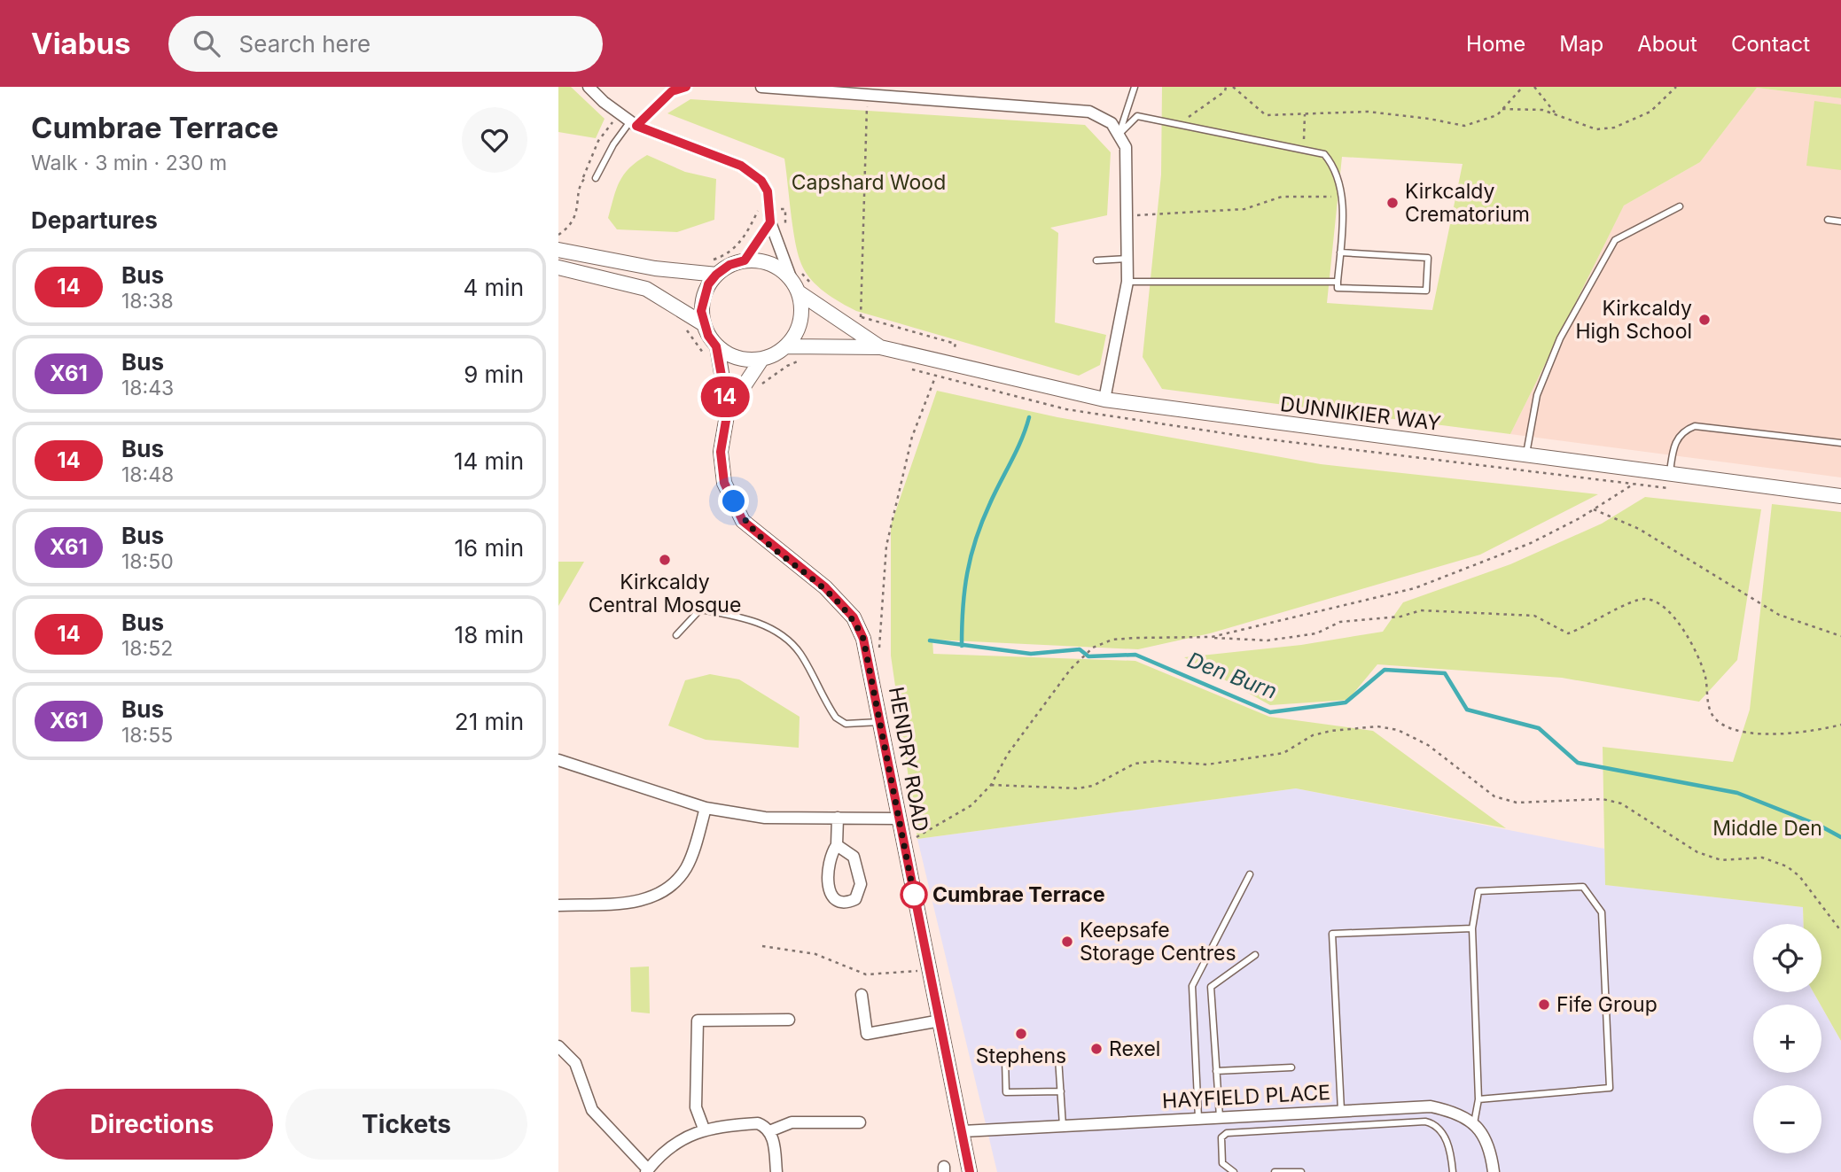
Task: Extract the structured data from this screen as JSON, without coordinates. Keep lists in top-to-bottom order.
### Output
{
  "streets": {
    "main road": ["DUNNIKIER WAY", "HENDRY ROAD"],
    "street": ["HAYFIELD PLACE"]
  },
  "crossings": [
    ["DUNNIKIER WAY", "HENDRY ROAD"],
    ["HENDRY ROAD", "HAYFIELD PLACE"]
  ],
  "water": ["Den Burn"],
  "parks": ["Capshard Wood", "Middle Den"],
  "places": [
    "Kirkcaldy Crematorium",
    "Kirkcaldy High School",
    "Kirkcaldy Central Mosque",
    "Cumbrae Terrace",
    "Keepsafe Storage Centres",
    "Fife Group",
    "Stephens",
    "Rexel"
  ],
  "lines": ["bus line 14"],
  "page": {
    "header": "Viabus",
    "search": "Search here",
    "nav": [
      "Home",
      "Map",
      "About",
      "Contact"
    ],
    "heading": [
      ["Cumbrae Terrace", "Walk · 3 min · 230 m"],
      "Departures"
    ],
    "on_map": "14",
    "list": [
      {
        "mark": "14",
        "name": "Bus",
        "note": "18:38",
        "value": "4 min"
      },
      {
        "mark": "X61",
        "name": "Bus",
        "note": "18:43",
        "value": "9 min"
      },
      {
        "mark": "14",
        "name": "Bus",
        "note": "18:48",
        "value": "14 min"
      },
      {
        "mark": "X61",
        "name": "Bus",
        "note": "18:50",
        "value": "16 min"
      },
      {
        "mark": "14",
        "name": "Bus",
        "note": "18:52",
        "value": "18 min"
      },
      {
        "mark": "X61",
        "name": "Bus",
        "note": "18:55",
        "value": "21 min"
      }
    ],
    "map_buttons": ["+", "−"],
    "buttons": ["Directions", "Tickets"]
  }
}
